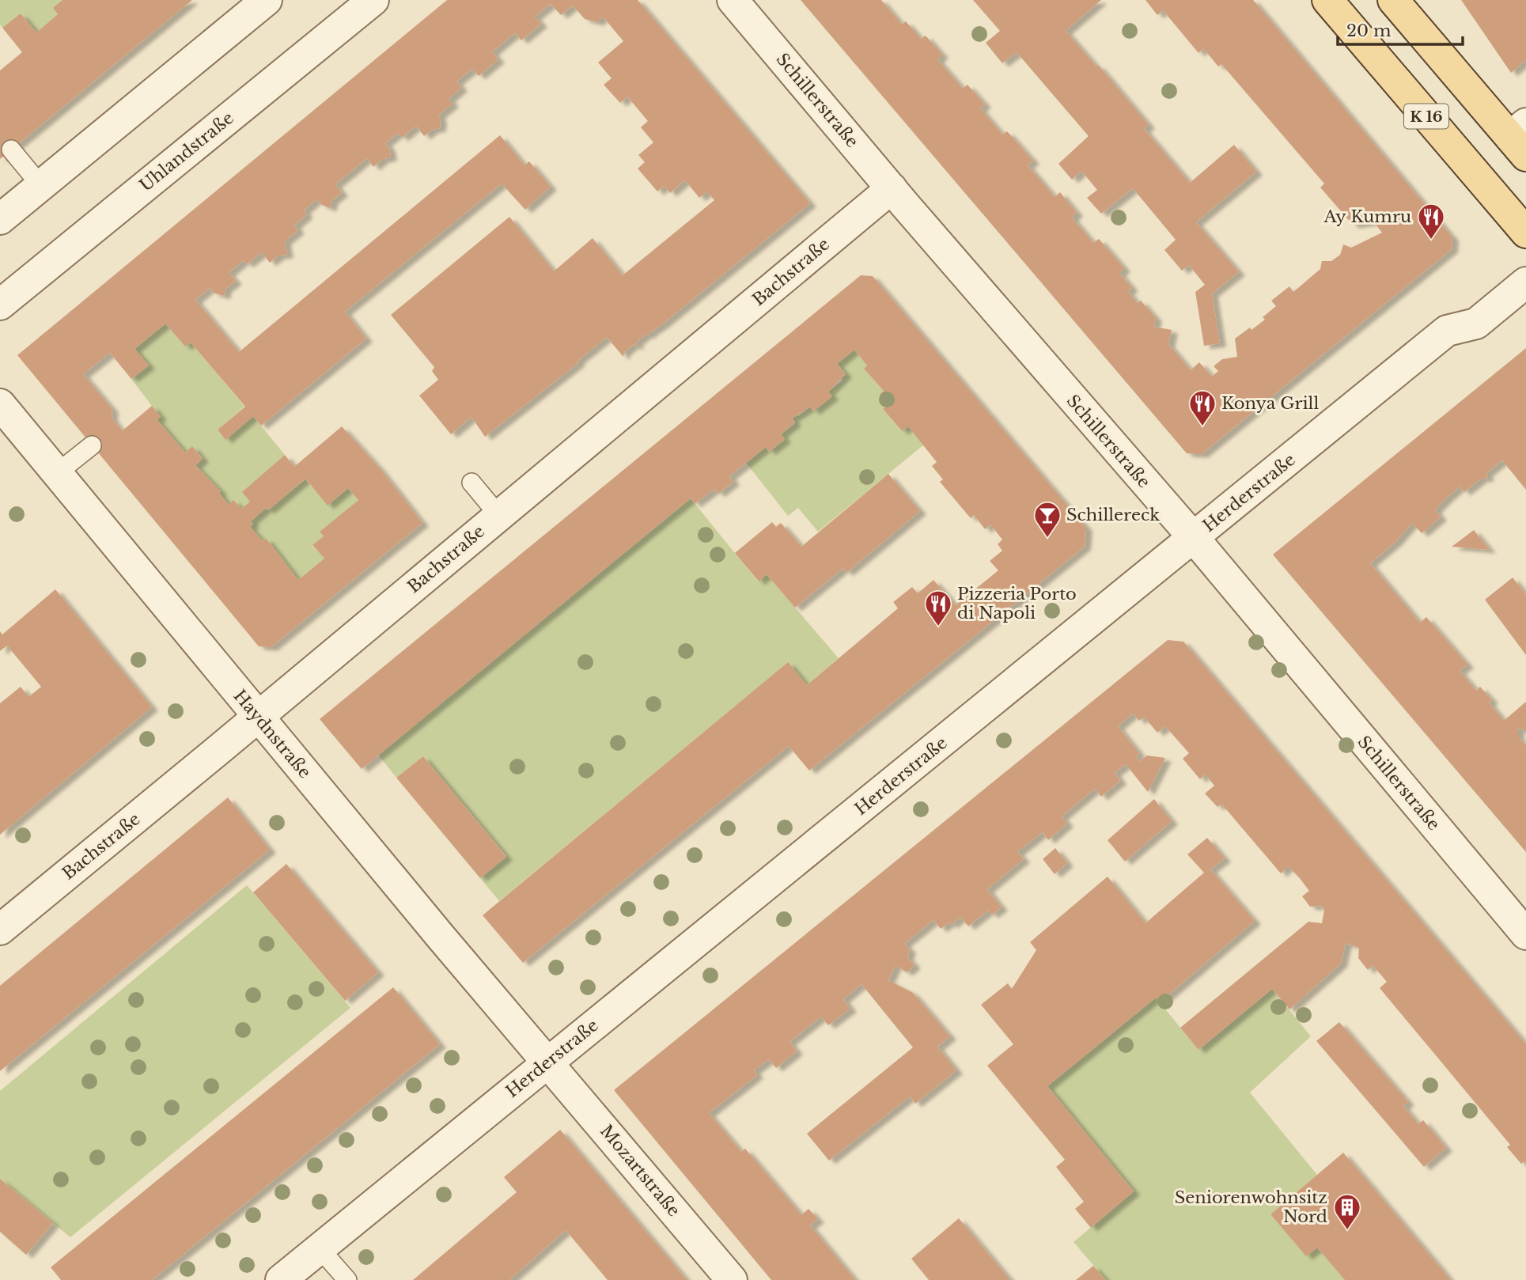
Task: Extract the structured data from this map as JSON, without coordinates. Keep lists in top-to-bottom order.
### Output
{
  "streets": {
    "main road": ["K 16"],
    "street": [
      "Schillerstraße",
      "Uhlandstraße",
      "Bachstraße",
      "Herderstraße",
      "Haydnstraße",
      "Mozartstraße"
    ]
  },
  "crossings": [
    ["Schillerstraße", "Bachstraße"],
    ["Schillerstraße", "Herderstraße"],
    ["Bachstraße", "Haydnstraße"],
    ["Herderstraße", "Haydnstraße"],
    ["Herderstraße", "Mozartstraße"],
    ["Haydnstraße", "Mozartstraße"]
  ],
  "places": {
    "restaurant": ["Ay Kumru", "Konya Grill", "Pizzeria Porto di Napoli"],
    "bar": ["Schillereck"],
    "building": ["Seniorenwohnsitz Nord"]
  },
  "scale_bar": "20 m"
}
